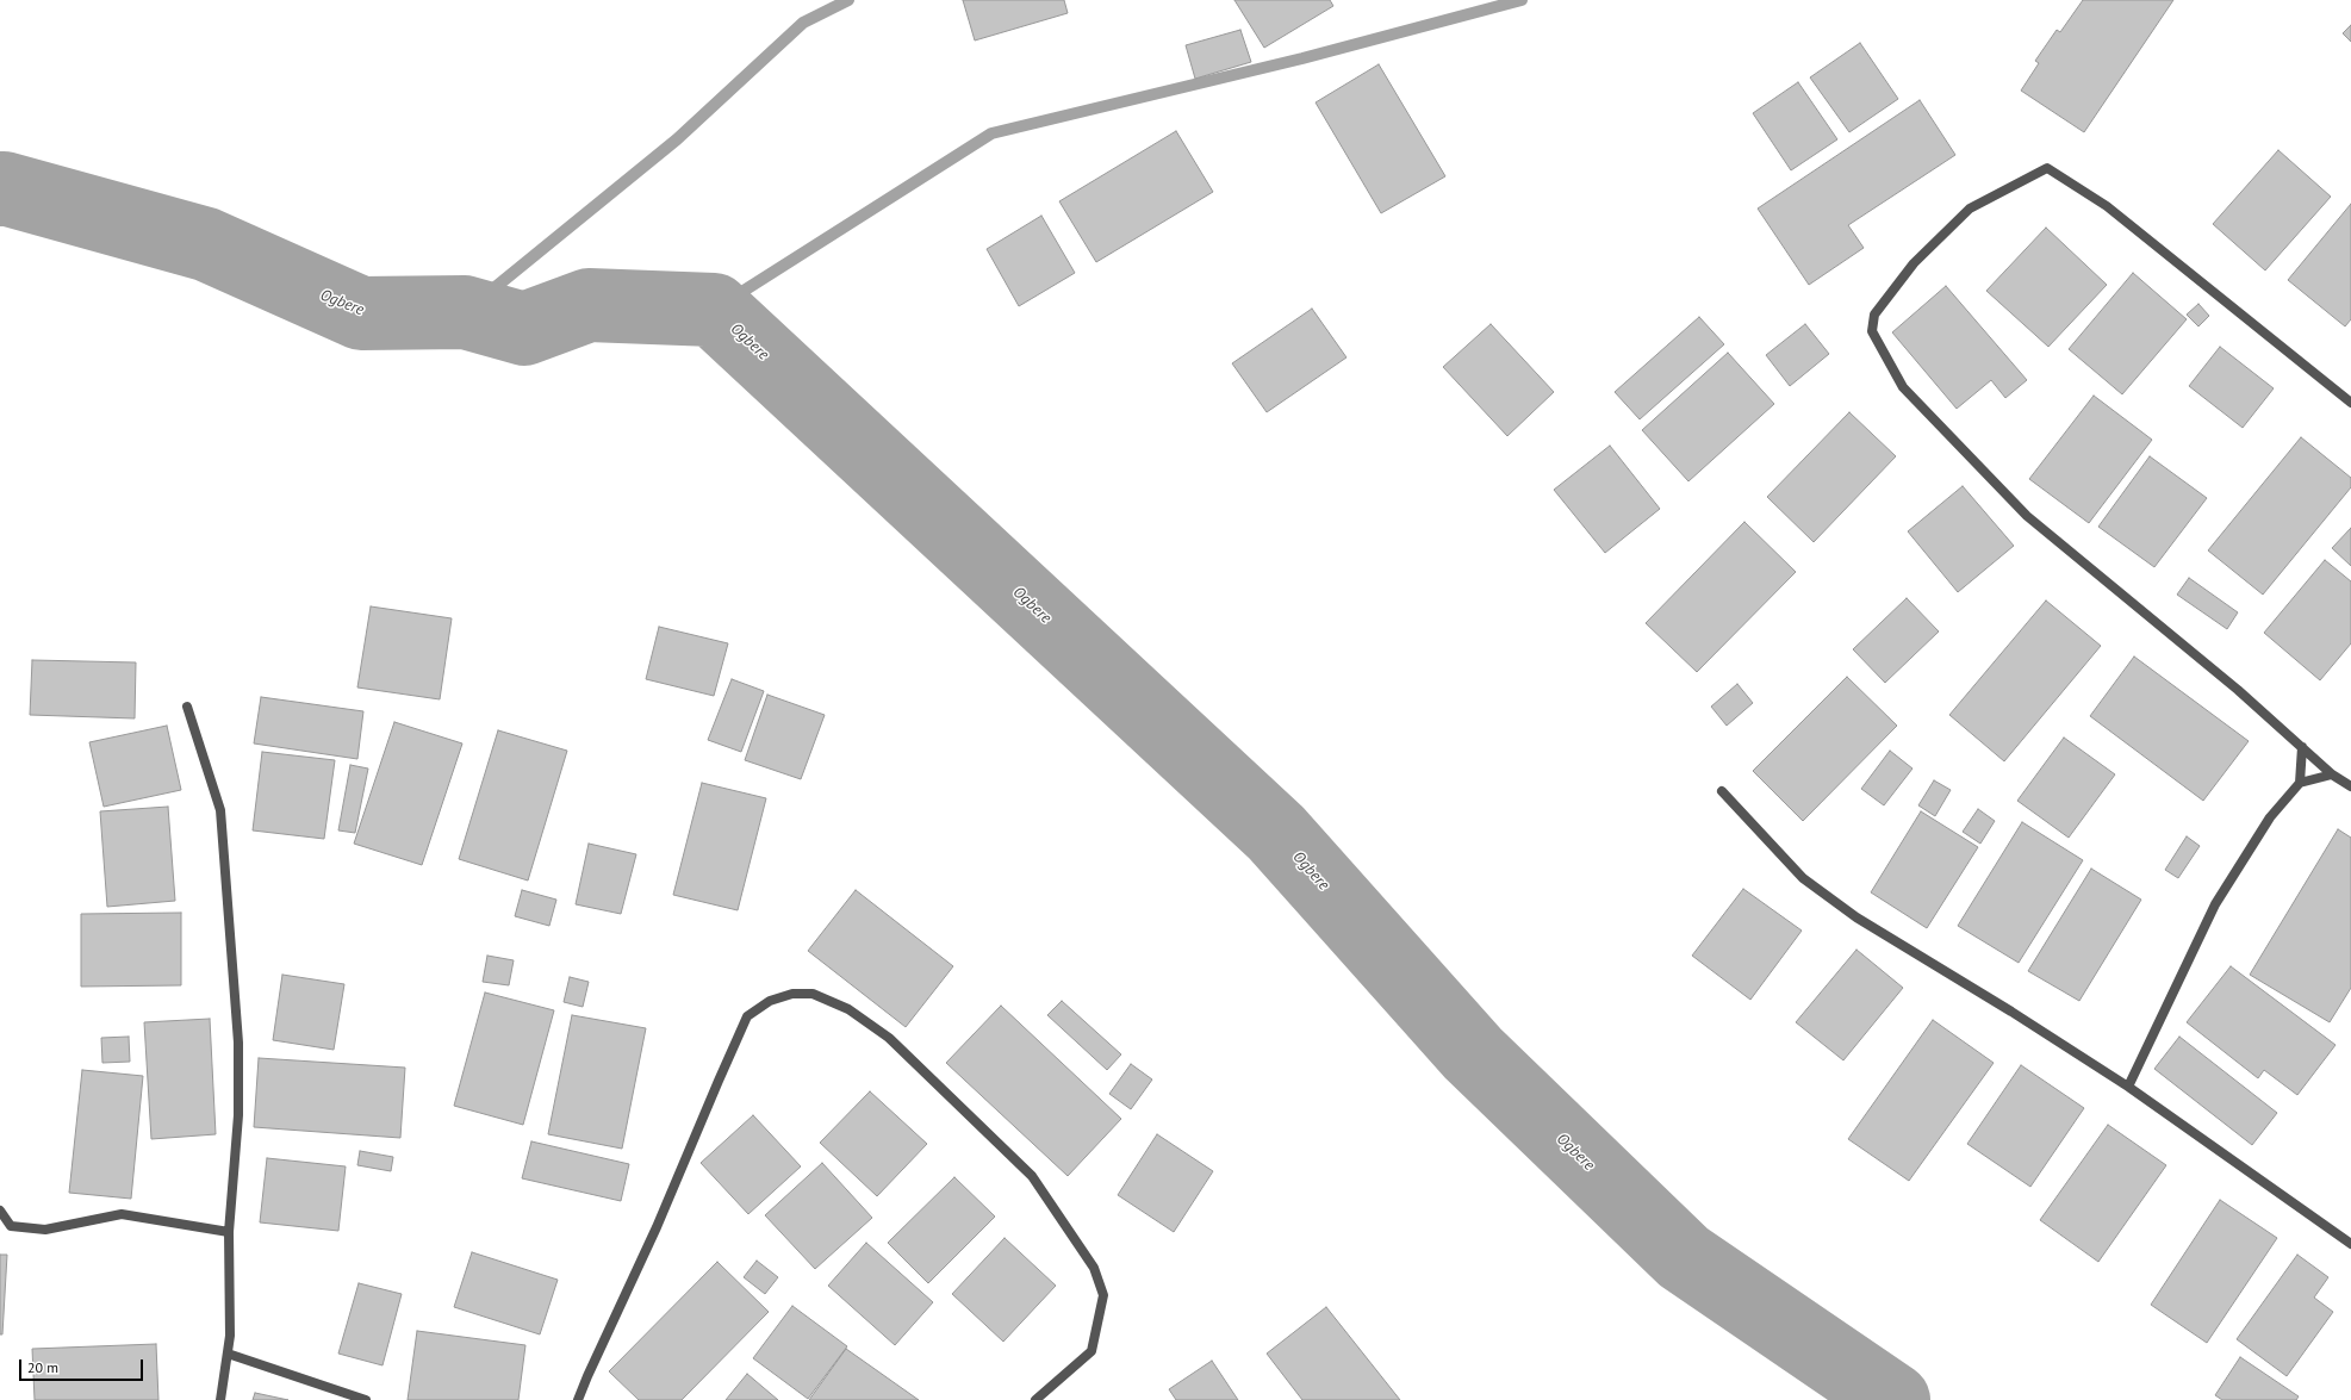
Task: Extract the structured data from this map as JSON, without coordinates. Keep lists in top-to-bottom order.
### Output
{
  "water": ["Ogbere"],
  "scale_bar": "20 m"
}
